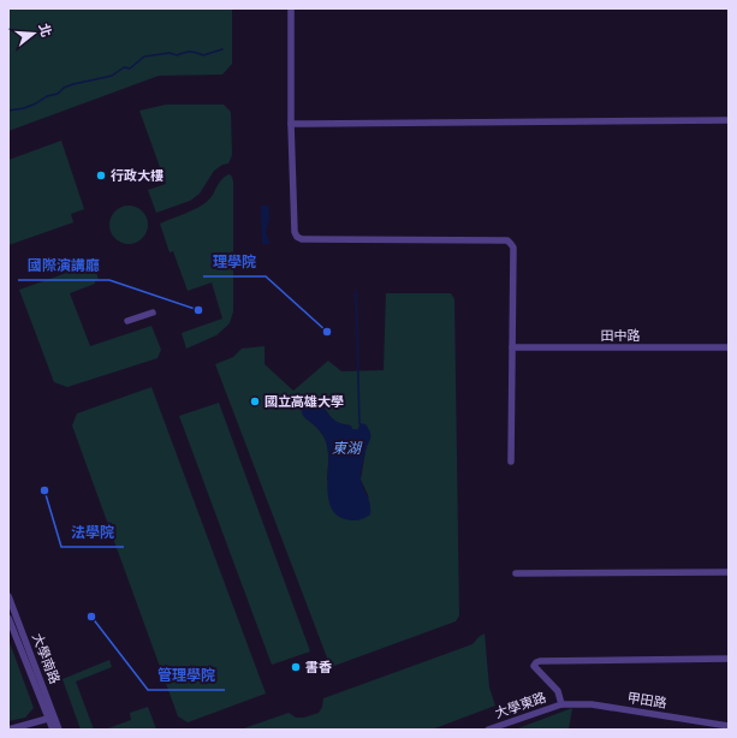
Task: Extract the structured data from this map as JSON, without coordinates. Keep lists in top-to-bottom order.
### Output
{
  "streets": {
    "street": [
      "田中路",
      "大學南路",
      "甲田路",
      "大學東路"
    ]
  },
  "crossings": [
    ["甲田路", "大學東路"]
  ],
  "water": ["東湖"],
  "places": [
    "行政大樓",
    "國際演講廳",
    "理學院",
    "國立高雄大學",
    "法學院",
    "管理學院",
    "書香"
  ],
  "north": "right"
}
